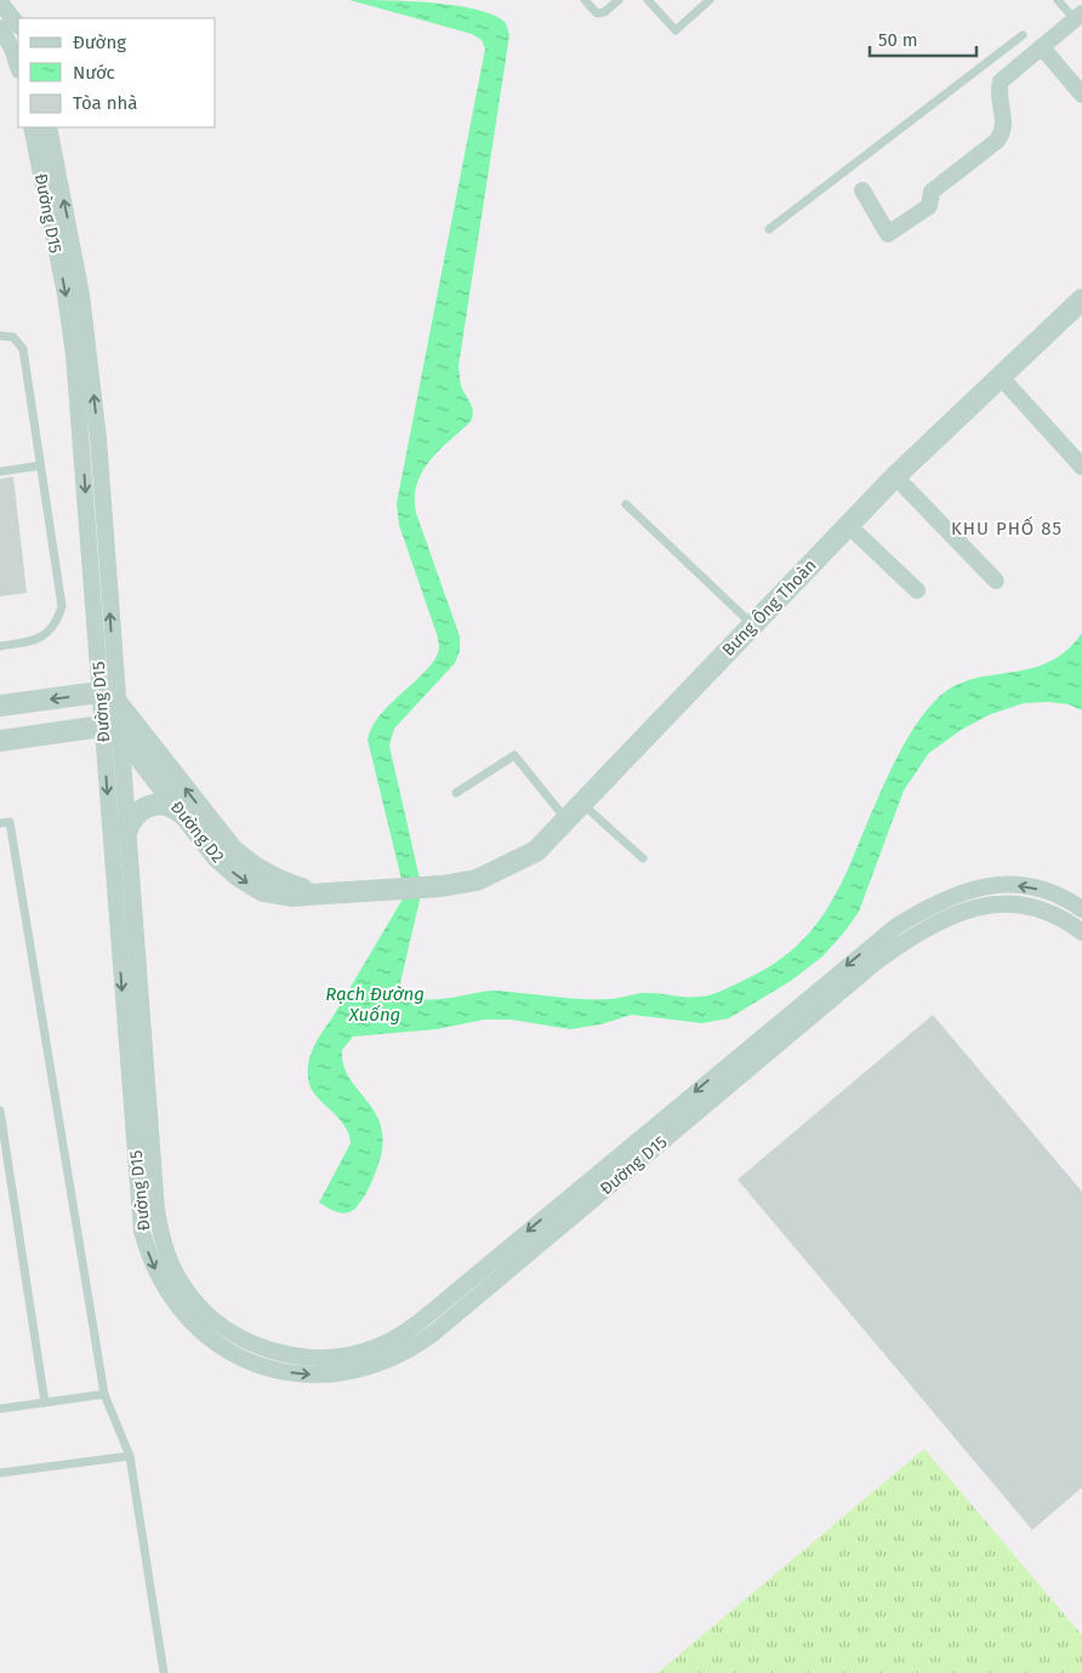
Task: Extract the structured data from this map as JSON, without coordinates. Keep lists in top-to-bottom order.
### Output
{
  "streets": {
    "street": ["Đường D15", "Bưng Ông Thoàn", "Đường D2"]
  },
  "crossings": [
    ["Đường D15", "Đường D2"],
    ["Bưng Ông Thoàn", "Đường D2"]
  ],
  "districts": ["KHU PHỐ 85"],
  "water": ["Rạch Đường Xuống"],
  "legend": ["Đường", "Nước", "Tòa nhà"],
  "scale_bar": "50 m"
}
